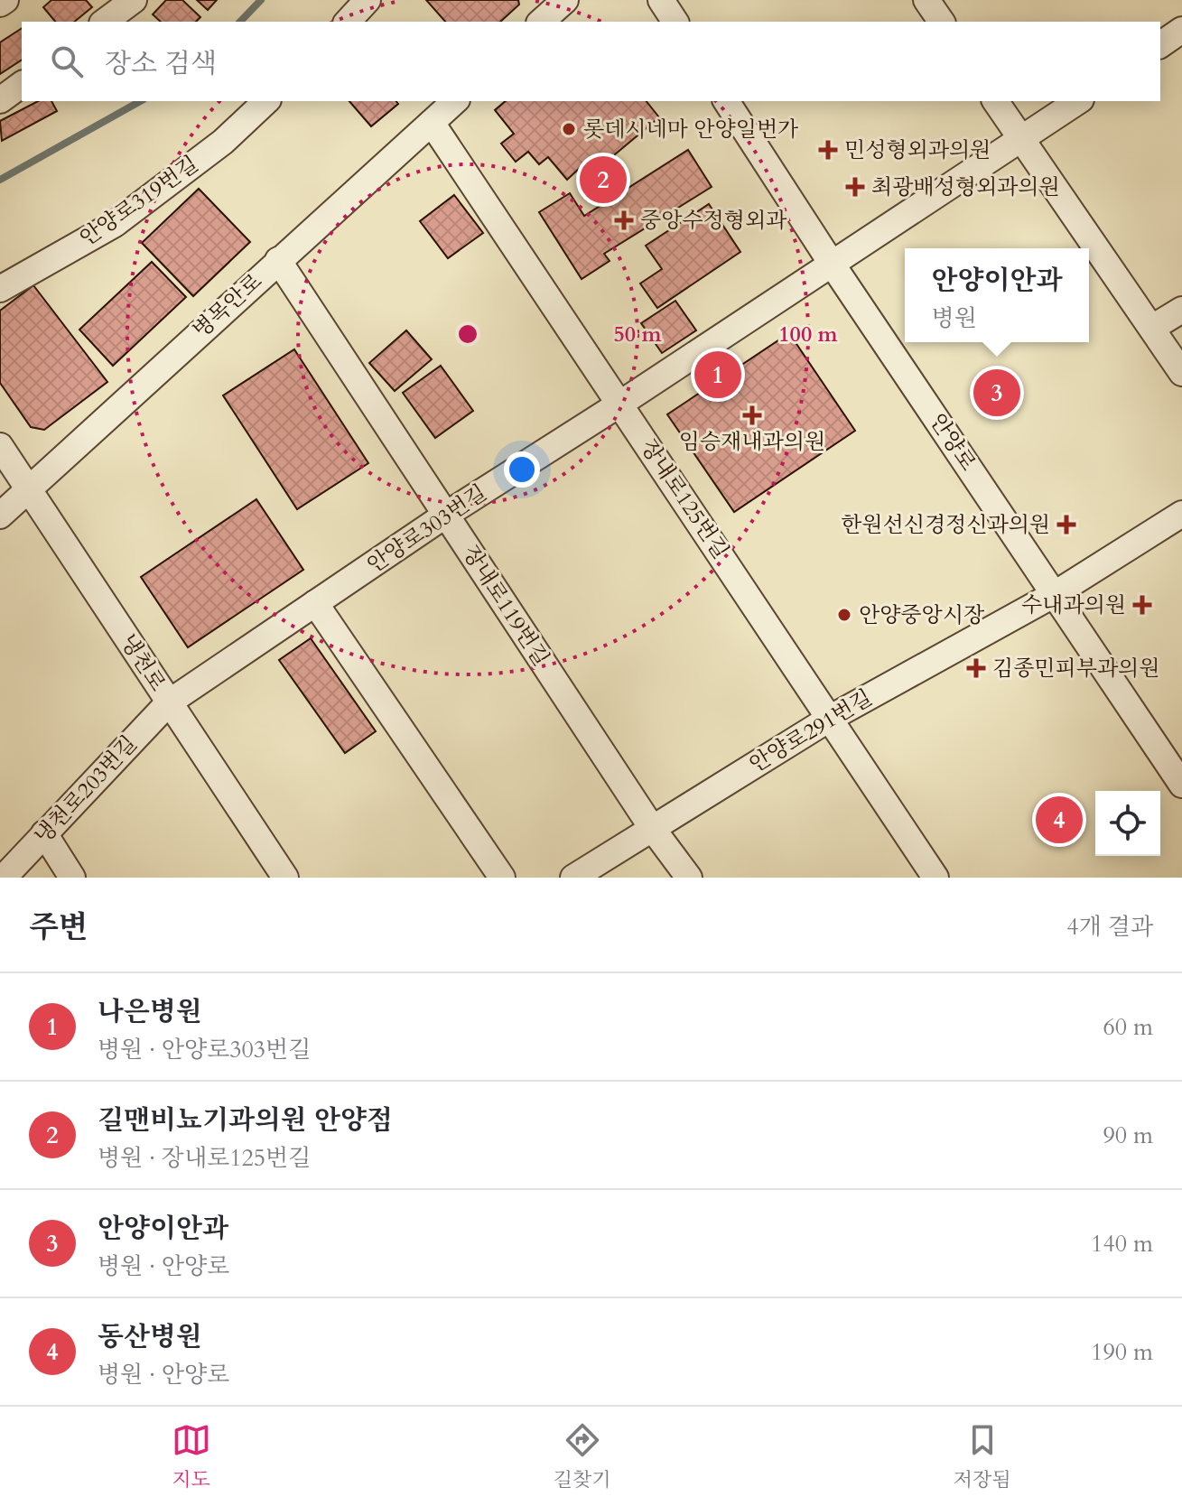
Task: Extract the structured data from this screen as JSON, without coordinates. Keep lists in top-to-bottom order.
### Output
{
  "streets": {
    "street": [
      "안양로319번길",
      "병목안로",
      "안양로",
      "장내로125번길",
      "안양로303번길",
      "장내로119번길",
      "냉천로",
      "안양로291번길",
      "냉천로203번길"
    ]
  },
  "crossings": [
    ["병목안로", "장내로125번길"],
    ["병목안로", "장내로119번길"],
    ["병목안로", "냉천로"],
    ["안양로", "안양로303번길"],
    ["안양로", "안양로291번길"],
    ["장내로125번길", "안양로303번길"],
    ["장내로125번길", "안양로291번길"],
    ["안양로303번길", "장내로119번길"],
    ["안양로303번길", "냉천로"],
    ["안양로303번길", "냉천로203번길"],
    ["장내로119번길", "안양로291번길"],
    ["냉천로", "냉천로203번길"]
  ],
  "places": {
    "other": ["롯데시네마 안양일번가", "안양중앙시장"],
    "health": [
      "민성형외과의원",
      "최광배성형외과의원",
      "중앙수정형외과",
      "임승재내과의원",
      "한원선신경정신과의원",
      "수내과의원",
      "김종민피부과의원"
    ]
  },
  "page": {
    "search": "장소 검색",
    "pins": [
      "2",
      "1",
      "3",
      "4"
    ],
    "popup": ["안양이안과", "병원"],
    "heading": ["주변", "4개 결과"],
    "list": [
      {
        "mark": "1",
        "name": "나은병원",
        "note": "병원 · 안양로303번길",
        "value": "60 m"
      },
      {
        "mark": "2",
        "name": "길맨비뇨기과의원 안양점",
        "note": "병원 · 장내로125번길",
        "value": "90 m"
      },
      {
        "mark": "3",
        "name": "안양이안과",
        "note": "병원 · 안양로",
        "value": "140 m"
      },
      {
        "mark": "4",
        "name": "동산병원",
        "note": "병원 · 안양로",
        "value": "190 m"
      }
    ],
    "nav": ["지도", "길찾기", "저장됨"]
  },
  "rings": ["50 m", "100 m"]
}
